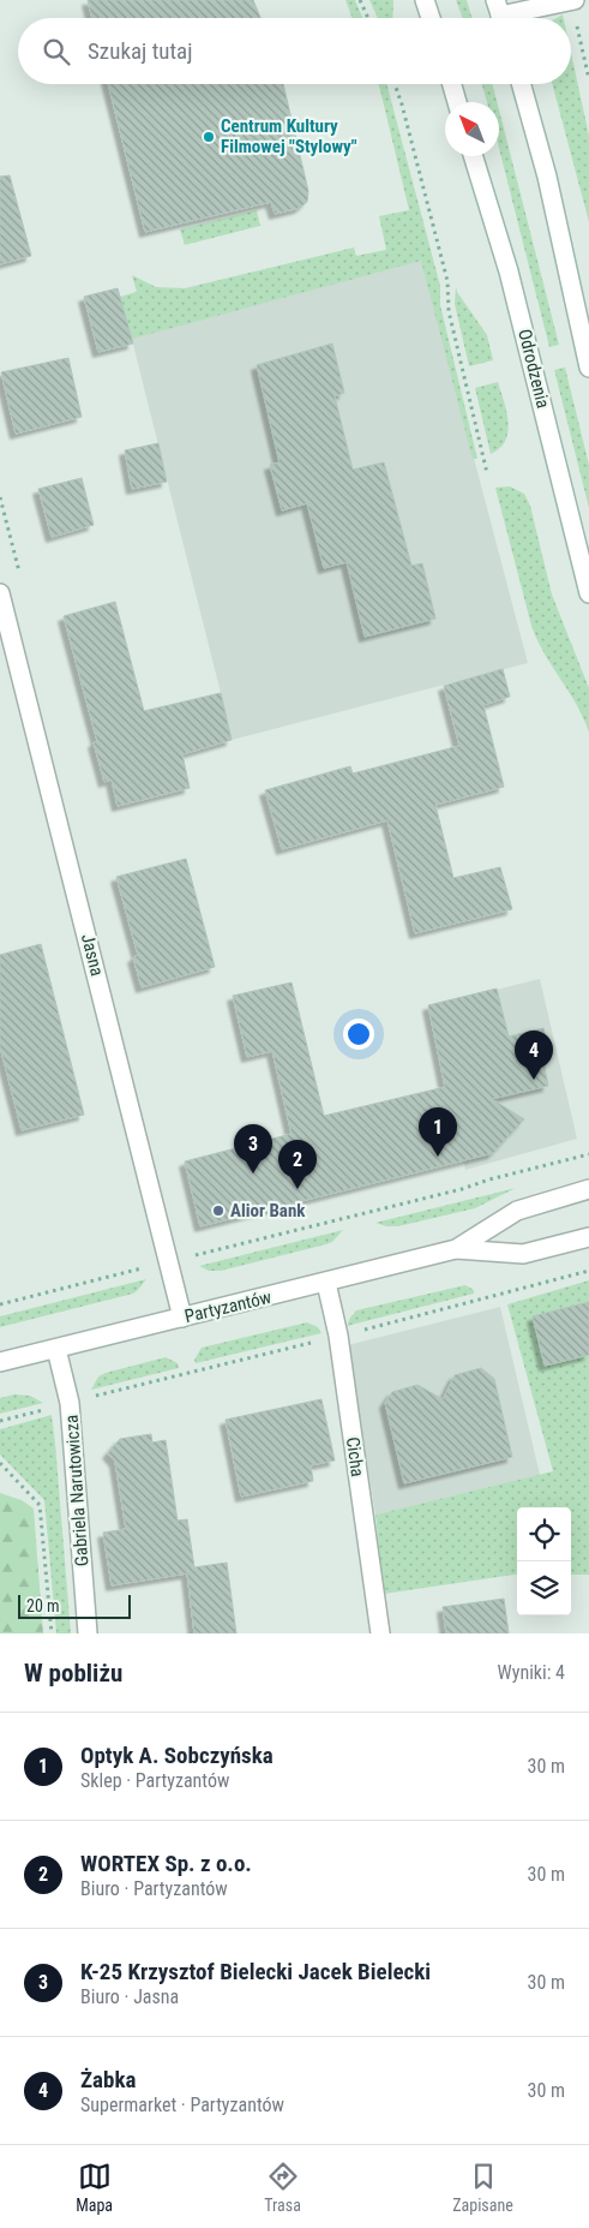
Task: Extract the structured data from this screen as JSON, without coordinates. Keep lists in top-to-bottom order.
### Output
{
  "streets": {
    "street": [
      "Odrodzenia",
      "Jasna",
      "Partyzantów",
      "Cicha",
      "Gabriela Narutowicza"
    ]
  },
  "crossings": [
    ["Jasna", "Partyzantów"],
    ["Partyzantów", "Cicha"],
    ["Partyzantów", "Gabriela Narutowicza"]
  ],
  "places": ["Centrum Kultury Filmowej \"Stylowy\"", "Alior Bank"],
  "scale_bar": "20 m",
  "north": "top left",
  "page": {
    "search": "Szukaj tutaj",
    "pins": [
      "4",
      "1",
      "3",
      "2"
    ],
    "scale": "20 m",
    "heading": ["W pobliżu", "Wyniki: 4"],
    "list": [
      {
        "mark": "1",
        "name": "Optyk A. Sobczyńska",
        "note": "Sklep · Partyzantów",
        "value": "30 m"
      },
      {
        "mark": "2",
        "name": "WORTEX Sp. z o.o.",
        "note": "Biuro · Partyzantów",
        "value": "30 m"
      },
      {
        "mark": "3",
        "name": "K-25 Krzysztof Bielecki Jacek Bielecki",
        "note": "Biuro · Jasna",
        "value": "30 m"
      },
      {
        "mark": "4",
        "name": "Żabka",
        "note": "Supermarket · Partyzantów",
        "value": "30 m"
      }
    ],
    "nav": ["Mapa", "Trasa", "Zapisane"]
  }
}
